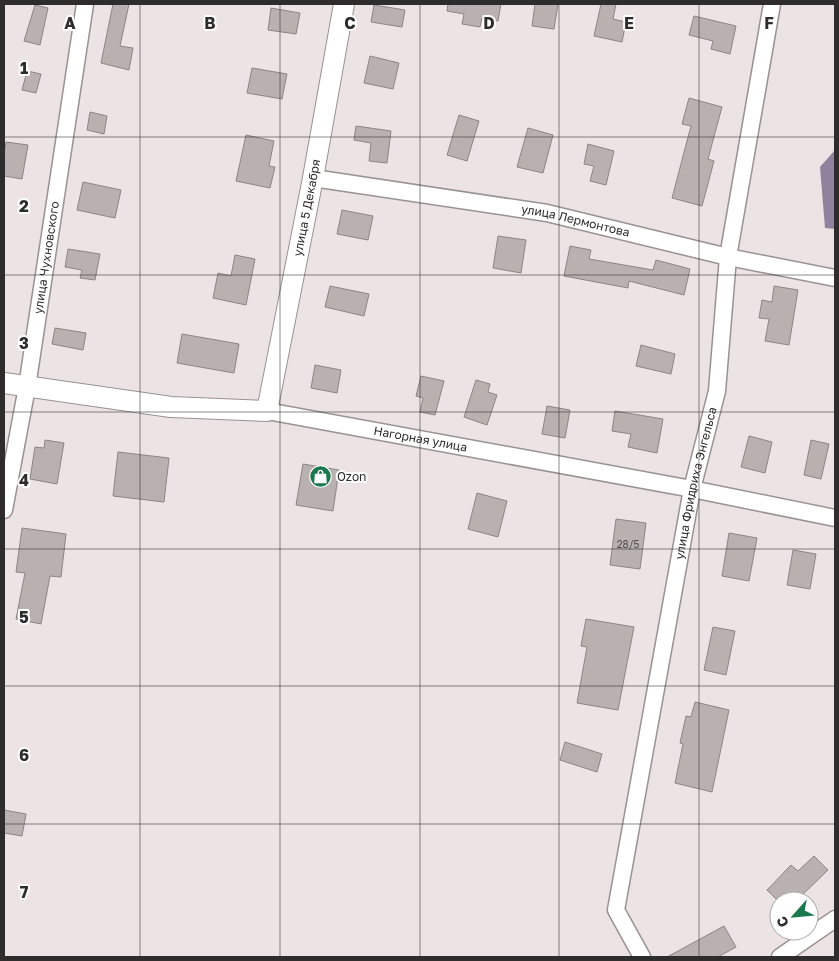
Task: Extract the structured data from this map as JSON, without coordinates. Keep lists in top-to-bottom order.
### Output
{
  "streets": {
    "street": [
      "улица 5 Декабря",
      "улица Лермонтова",
      "улица Чухновского",
      "Нагорная улица",
      "улица Фридриха Энгельса"
    ]
  },
  "crossings": [
    ["улица 5 Декабря", "улица Лермонтова"],
    ["улица 5 Декабря", "Нагорная улица"],
    ["улица Лермонтова", "улица Фридриха Энгельса"],
    ["улица Чухновского", "Нагорная улица"],
    ["Нагорная улица", "улица Фридриха Энгельса"]
  ],
  "places": {
    "shop": ["Ozon"]
  },
  "house_numbers": ["28/5"],
  "north": "bottom left",
  "grid": {
    "columns": [
      "A",
      "B",
      "C",
      "D",
      "E",
      "F"
    ],
    "rows": [
      "1",
      "2",
      "3",
      "4",
      "5",
      "6",
      "7"
    ]
  }
}
